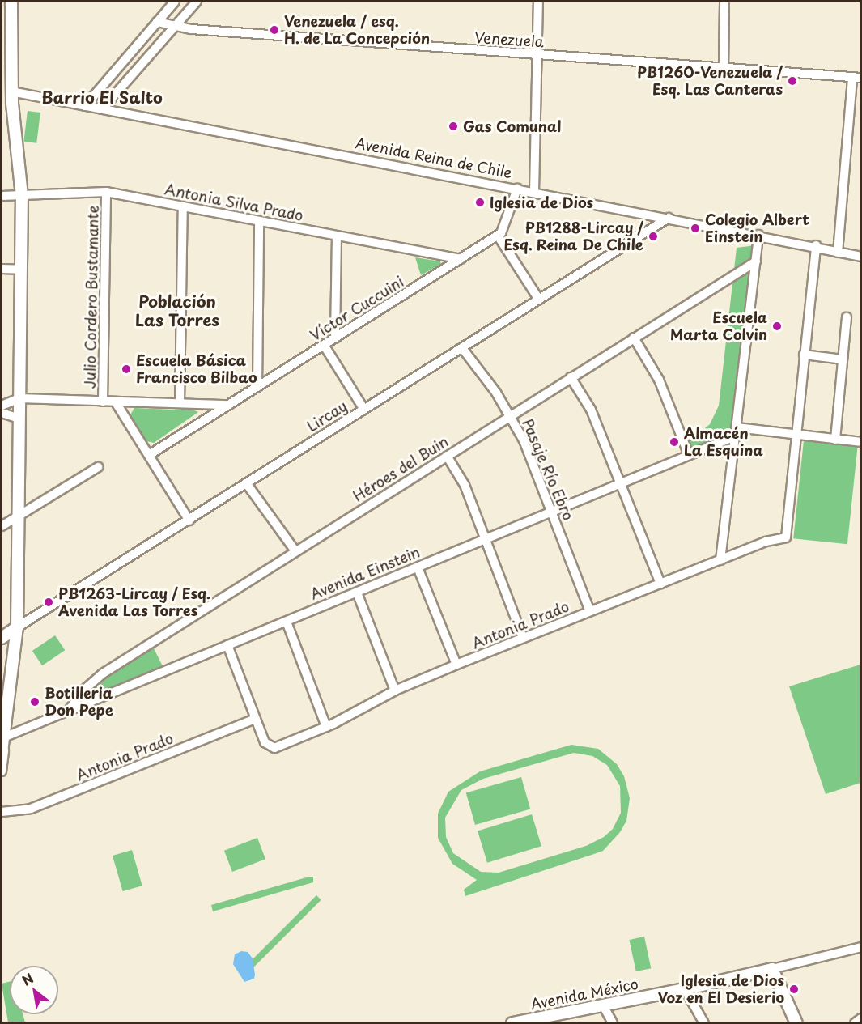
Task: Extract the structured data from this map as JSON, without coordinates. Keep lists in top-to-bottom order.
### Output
{
  "streets": {
    "street": [
      "Venezuela",
      "Avenida Reina de Chile",
      "Antonia Silva Prado",
      "Julio Cordero Bustamante",
      "Víctor Cuccuini",
      "Lircay",
      "Héroes del Buin",
      "Pasaje Río Ebro",
      "Avenida Einstein",
      "Antonia Prado",
      "Avenida México"
    ]
  },
  "crossings": [
    ["Avenida Reina de Chile", "Lircay"],
    ["Antonia Silva Prado", "Julio Cordero Bustamante"],
    ["Antonia Silva Prado", "Víctor Cuccuini"],
    ["Lircay", "Pasaje Río Ebro"],
    ["Héroes del Buin", "Pasaje Río Ebro"],
    ["Héroes del Buin", "Avenida Einstein"],
    ["Pasaje Río Ebro", "Avenida Einstein"],
    ["Pasaje Río Ebro", "Antonia Prado"]
  ],
  "districts": ["Barrio El Salto", "Población Las Torres"],
  "places": [
    "Venezuela / esq. H. de La Concepción",
    "PB1260-Venezuela / Esq. Las Canteras",
    "Gas Comunal",
    "Iglesia de Dios",
    "Colegio Albert Einstein",
    "PB1288-Lircay / Esq. Reina De Chile",
    "Escuela Marta Colvin",
    "Escuela Básica Francisco Bilbao",
    "Almacén La Esquina",
    "PB1263-Lircay / Esq. Avenida Las Torres",
    "Botilleria Don Pepe",
    "Iglesia de Dios Voz en El Desierio"
  ],
  "north": "top left"
}
